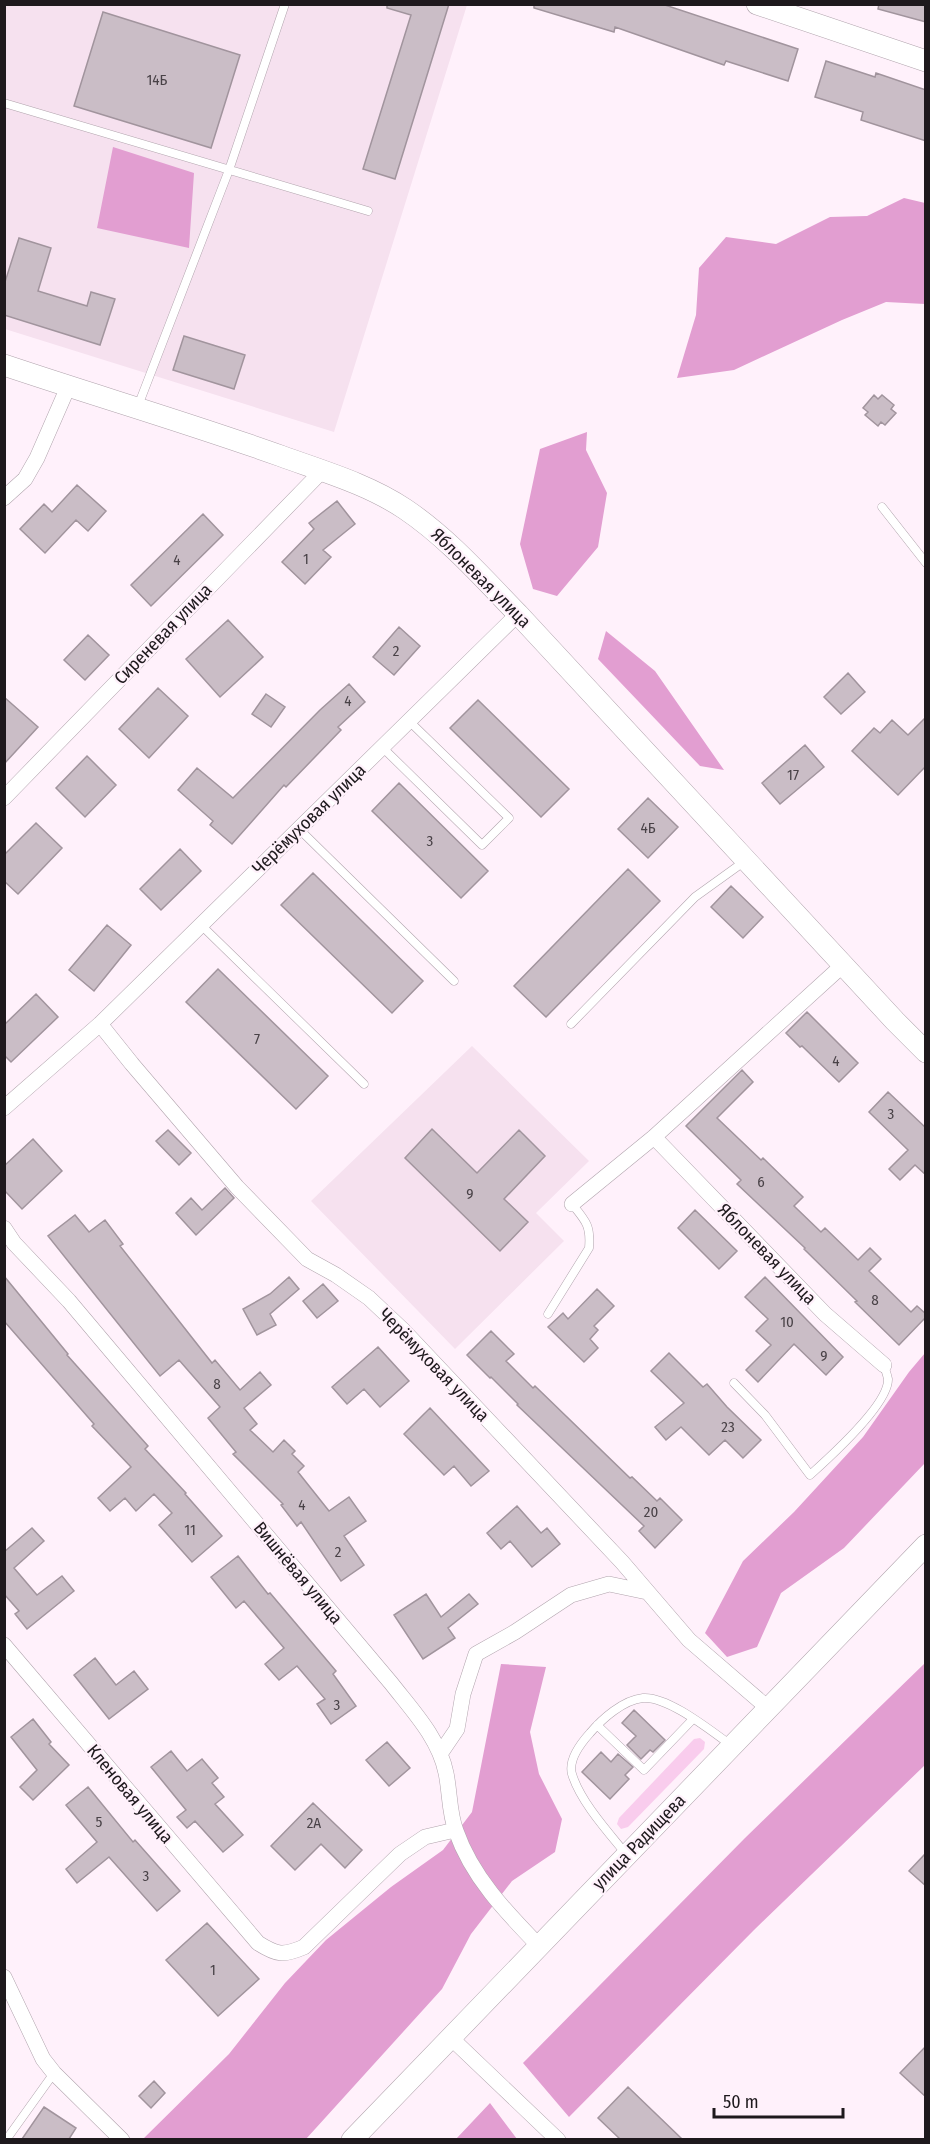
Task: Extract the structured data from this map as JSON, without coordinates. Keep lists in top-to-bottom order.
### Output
{
  "streets": {
    "street": [
      "Яблоневая улица",
      "Сиреневая улица",
      "Черёмуховая улица",
      "Вишнёвая улица",
      "Кленовая улица",
      "улица Радищева"
    ]
  },
  "crossings": [
    ["Яблоневая улица", "Сиреневая улица"],
    ["Яблоневая улица", "Черёмуховая улица"],
    ["Черёмуховая улица", "улица Радищева"],
    ["Вишнёвая улица", "Кленовая улица"],
    ["Вишнёвая улица", "улица Радищева"]
  ],
  "house_numbers": [
    "14Б",
    "1",
    "4",
    "2",
    "4",
    "17",
    "4Б",
    "3",
    "7",
    "4",
    "3",
    "6",
    "9",
    "8",
    "10",
    "9",
    "8",
    "23",
    "4",
    "20",
    "11",
    "2",
    "3",
    "5",
    "2А",
    "3",
    "1"
  ],
  "scale_bar": "50 m"
}
